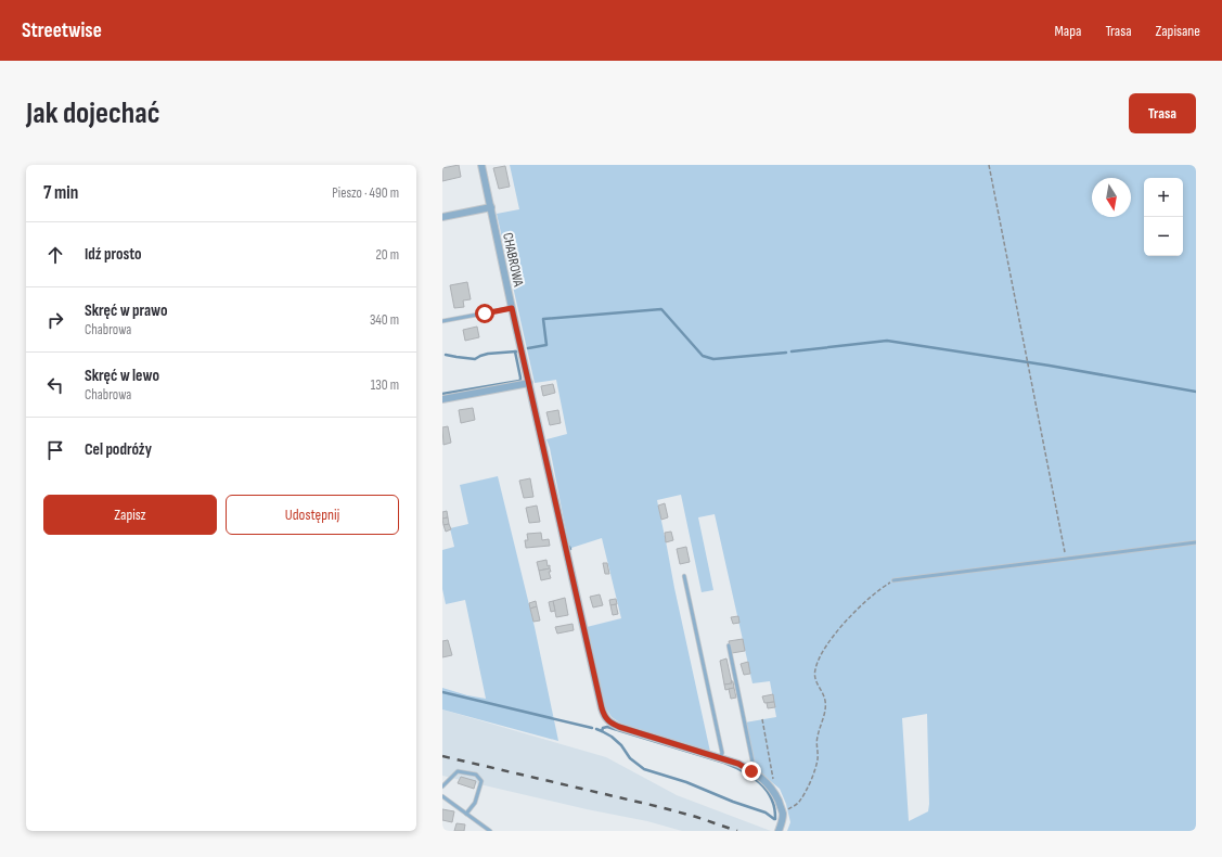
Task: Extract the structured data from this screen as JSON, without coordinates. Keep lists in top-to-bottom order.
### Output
{
  "streets": {
    "street": ["CHABROWA"]
  },
  "north": "bottom",
  "page": {
    "header": "Streetwise",
    "nav": ["Mapa", "Trasa", "Zapisane"],
    "buttons": [
      "Trasa",
      ["Zapisz", "Udostępnij"]
    ],
    "title": "Jak dojechać",
    "heading": ["7 min", "Pieszo · 490 m"],
    "map_buttons": ["+", "−"],
    "list": [
      ["Idź prosto", "20 m"],
      ["Skręć w prawo", "Chabrowa", "340 m"],
      ["Skręć w lewo", "Chabrowa", "130 m"],
      "Cel podróży"
    ]
  }
}
